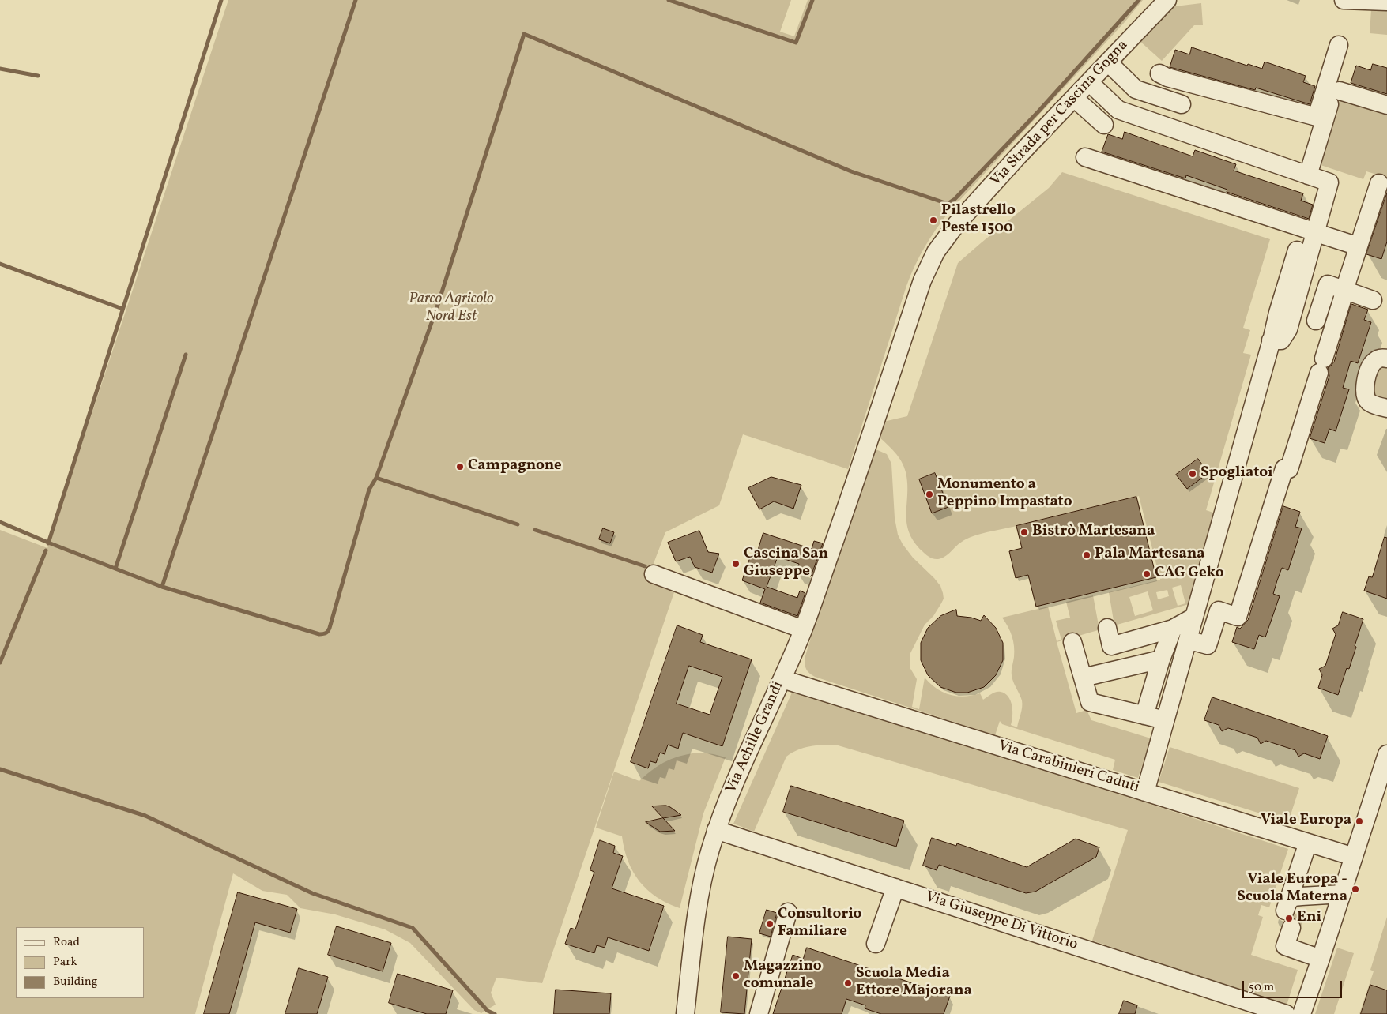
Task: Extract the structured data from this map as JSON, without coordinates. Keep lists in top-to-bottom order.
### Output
{
  "streets": {
    "street": [
      "Via Strada per Cascina Gogna",
      "Via Achille Grandi",
      "Via Carabinieri Caduti",
      "Via Giuseppe Di Vittorio"
    ]
  },
  "crossings": [
    ["Via Strada per Cascina Gogna", "Via Achille Grandi"],
    ["Via Achille Grandi", "Via Carabinieri Caduti"],
    ["Via Achille Grandi", "Via Giuseppe Di Vittorio"]
  ],
  "parks": ["Parco Agricolo Nord Est"],
  "places": [
    "Pilastrello Peste 1500",
    "Campagnone",
    "Spogliatoi",
    "Monumento a Peppino Impastato",
    "Bistrò Martesana",
    "Pala Martesana",
    "Cascina San Giuseppe",
    "CAG Geko",
    "Viale Europa",
    "Viale Europa - Scuola Materna",
    "Eni",
    "Consultorio Familiare",
    "Magazzino comunale",
    "Scuola Media Ettore Majorana"
  ],
  "legend": ["Road", "Park", "Building"],
  "scale_bar": "50 m"
}
